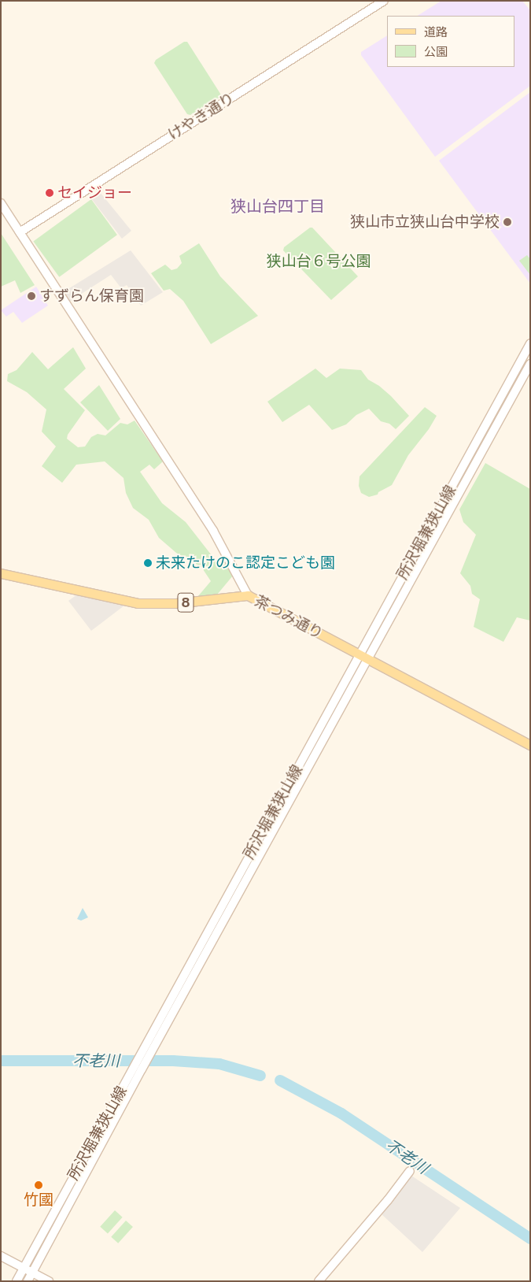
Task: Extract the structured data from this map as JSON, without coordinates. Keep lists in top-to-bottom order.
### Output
{
  "streets": {
    "main road": [
      "けやき通り",
      "所沢堀兼狭山線",
      "8",
      "茶つみ通り"
    ]
  },
  "crossings": [
    ["所沢堀兼狭山線", "茶つみ通り"]
  ],
  "districts": ["狭山台四丁目"],
  "water": ["不老川"],
  "parks": ["狭山台６号公園"],
  "places": [
    "セイジョー",
    "狭山市立狭山台中学校",
    "すずらん保育園",
    "未来たけのこ認定こども園",
    "竹國"
  ],
  "legend": ["道路", "公園"]
}
